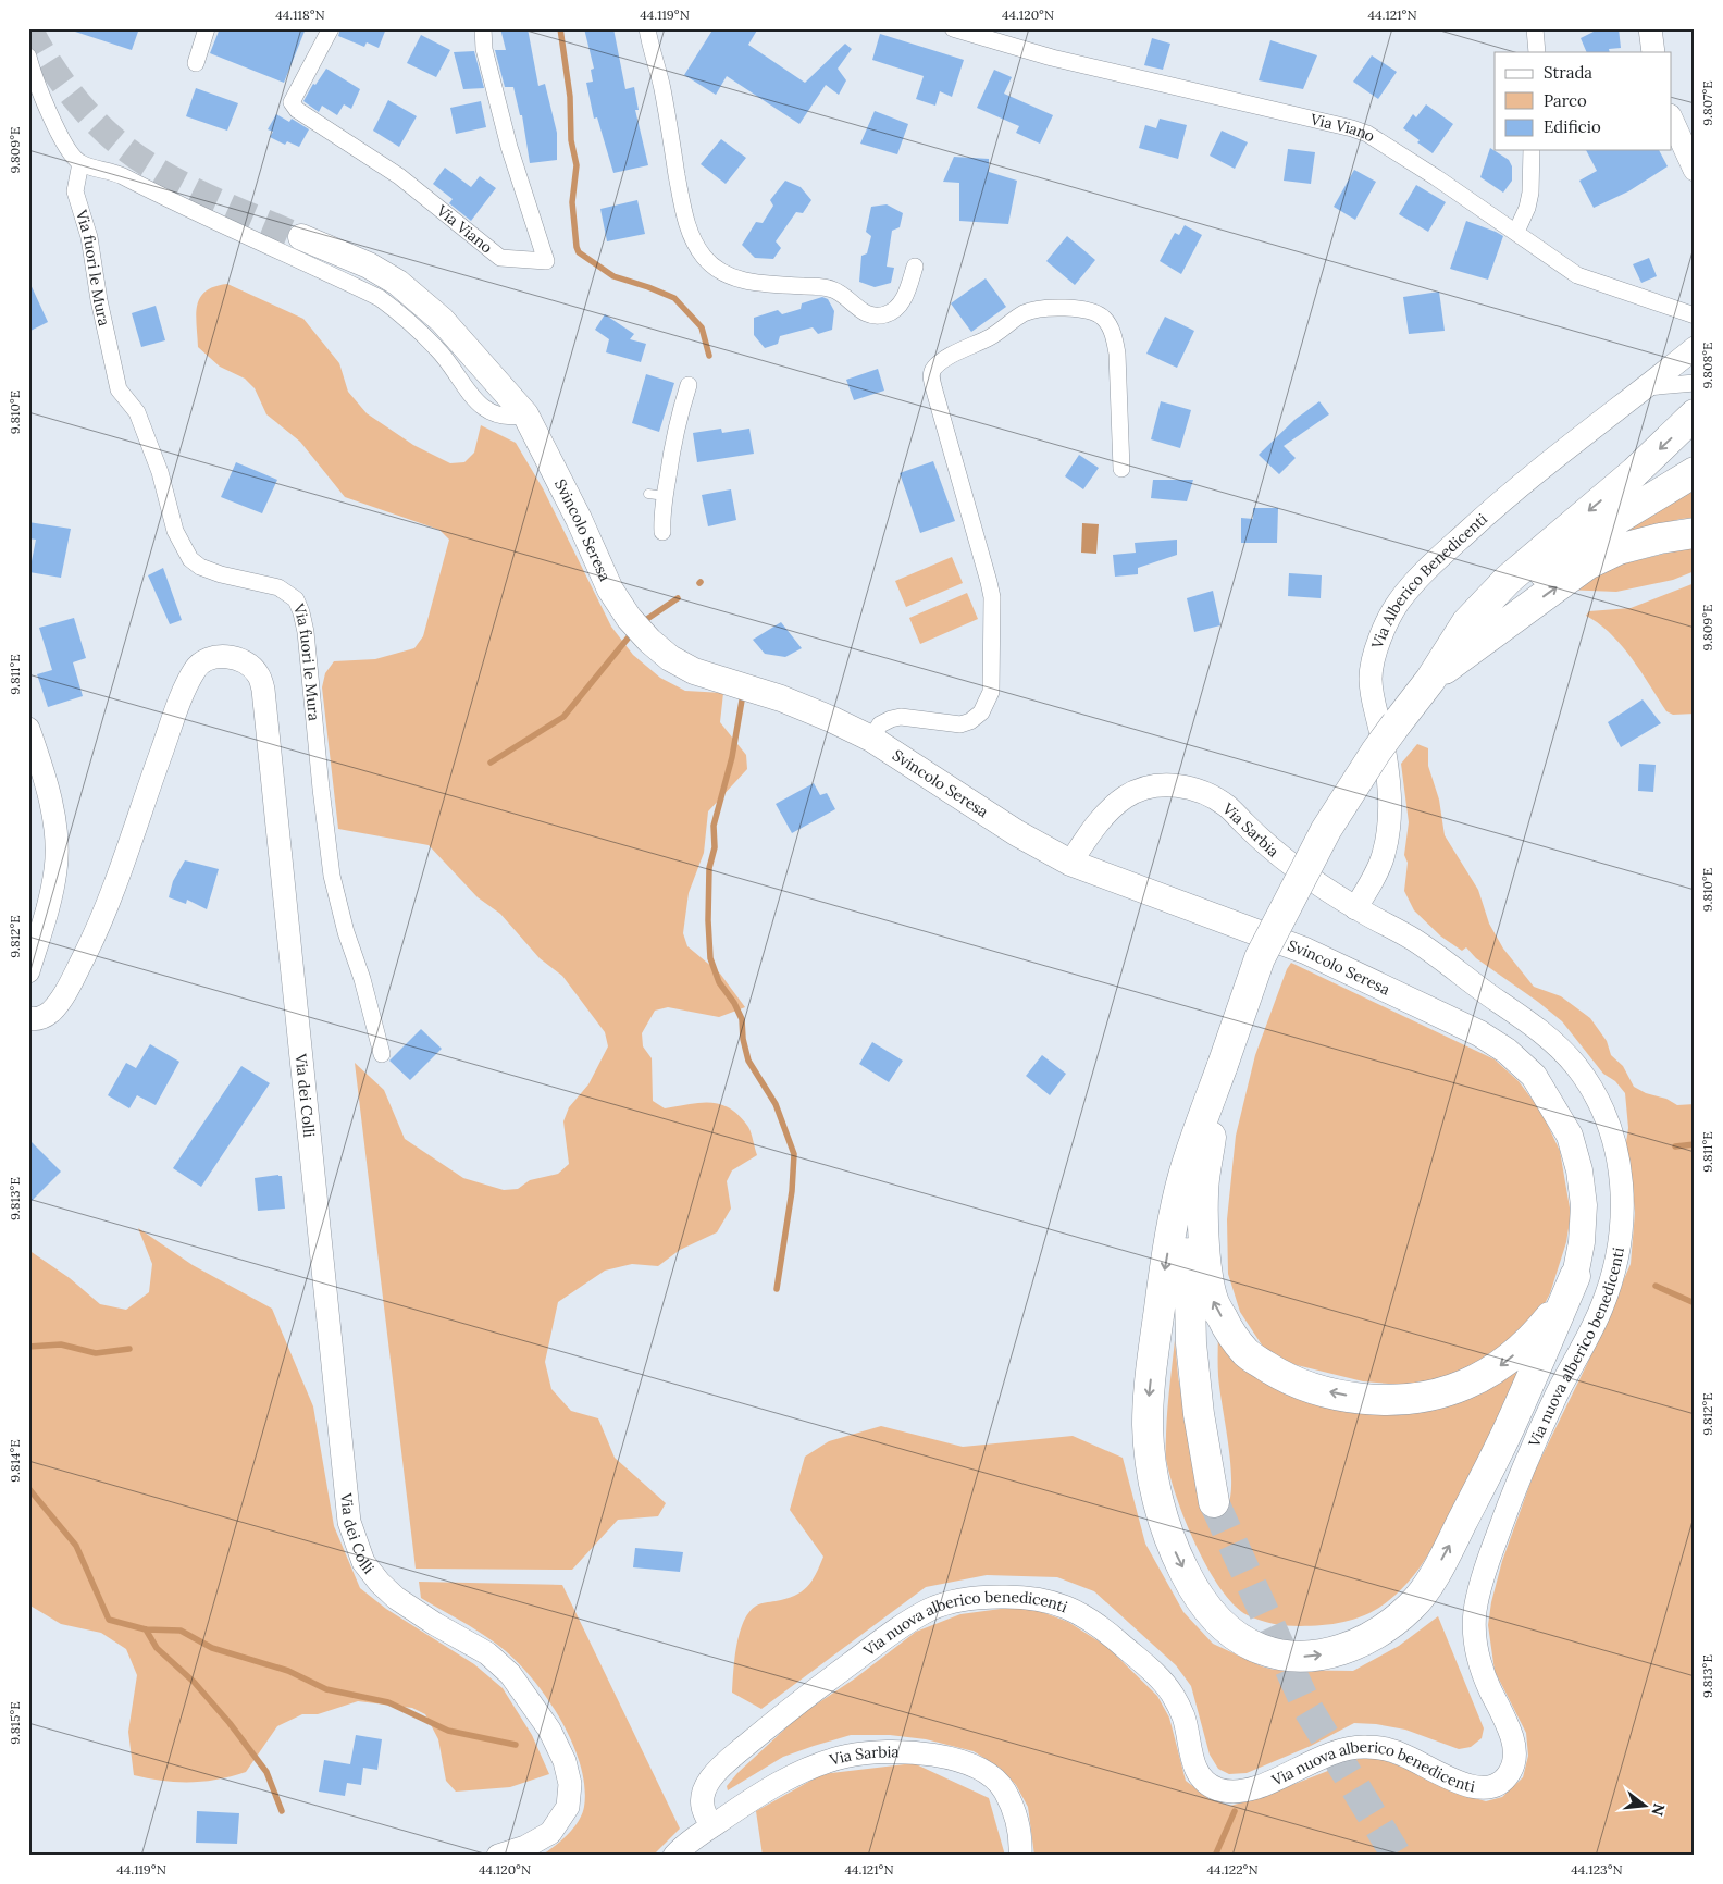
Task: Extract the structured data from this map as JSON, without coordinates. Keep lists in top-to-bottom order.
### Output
{
  "streets": {
    "main road": ["Svincolo Seresa"],
    "street": [
      "Via Viano",
      "Via fuori le Mura",
      "Via Alberico Benedicenti",
      "Via Sarbia",
      "Via dei Colli",
      "Via nuova alberico benedicenti"
    ]
  },
  "crossings": [
    ["Svincolo Seresa", "Via Sarbia"],
    ["Via Alberico Benedicenti", "Via Sarbia"],
    ["Via Alberico Benedicenti", "Via nuova alberico benedicenti"],
    ["Via Sarbia", "Via nuova alberico benedicenti"]
  ],
  "legend": ["Strada", "Parco", "Edificio"],
  "north": "right",
  "coordinates": [
    "44.118°N",
    "44.119°N",
    "44.120°N",
    "44.121°N",
    "9.807°E",
    "9.809°E",
    "9.808°E",
    "9.810°E",
    "9.811°E",
    "9.812°E",
    "9.813°E",
    "9.814°E",
    "9.815°E",
    "44.122°N",
    "44.123°N"
  ]
}
